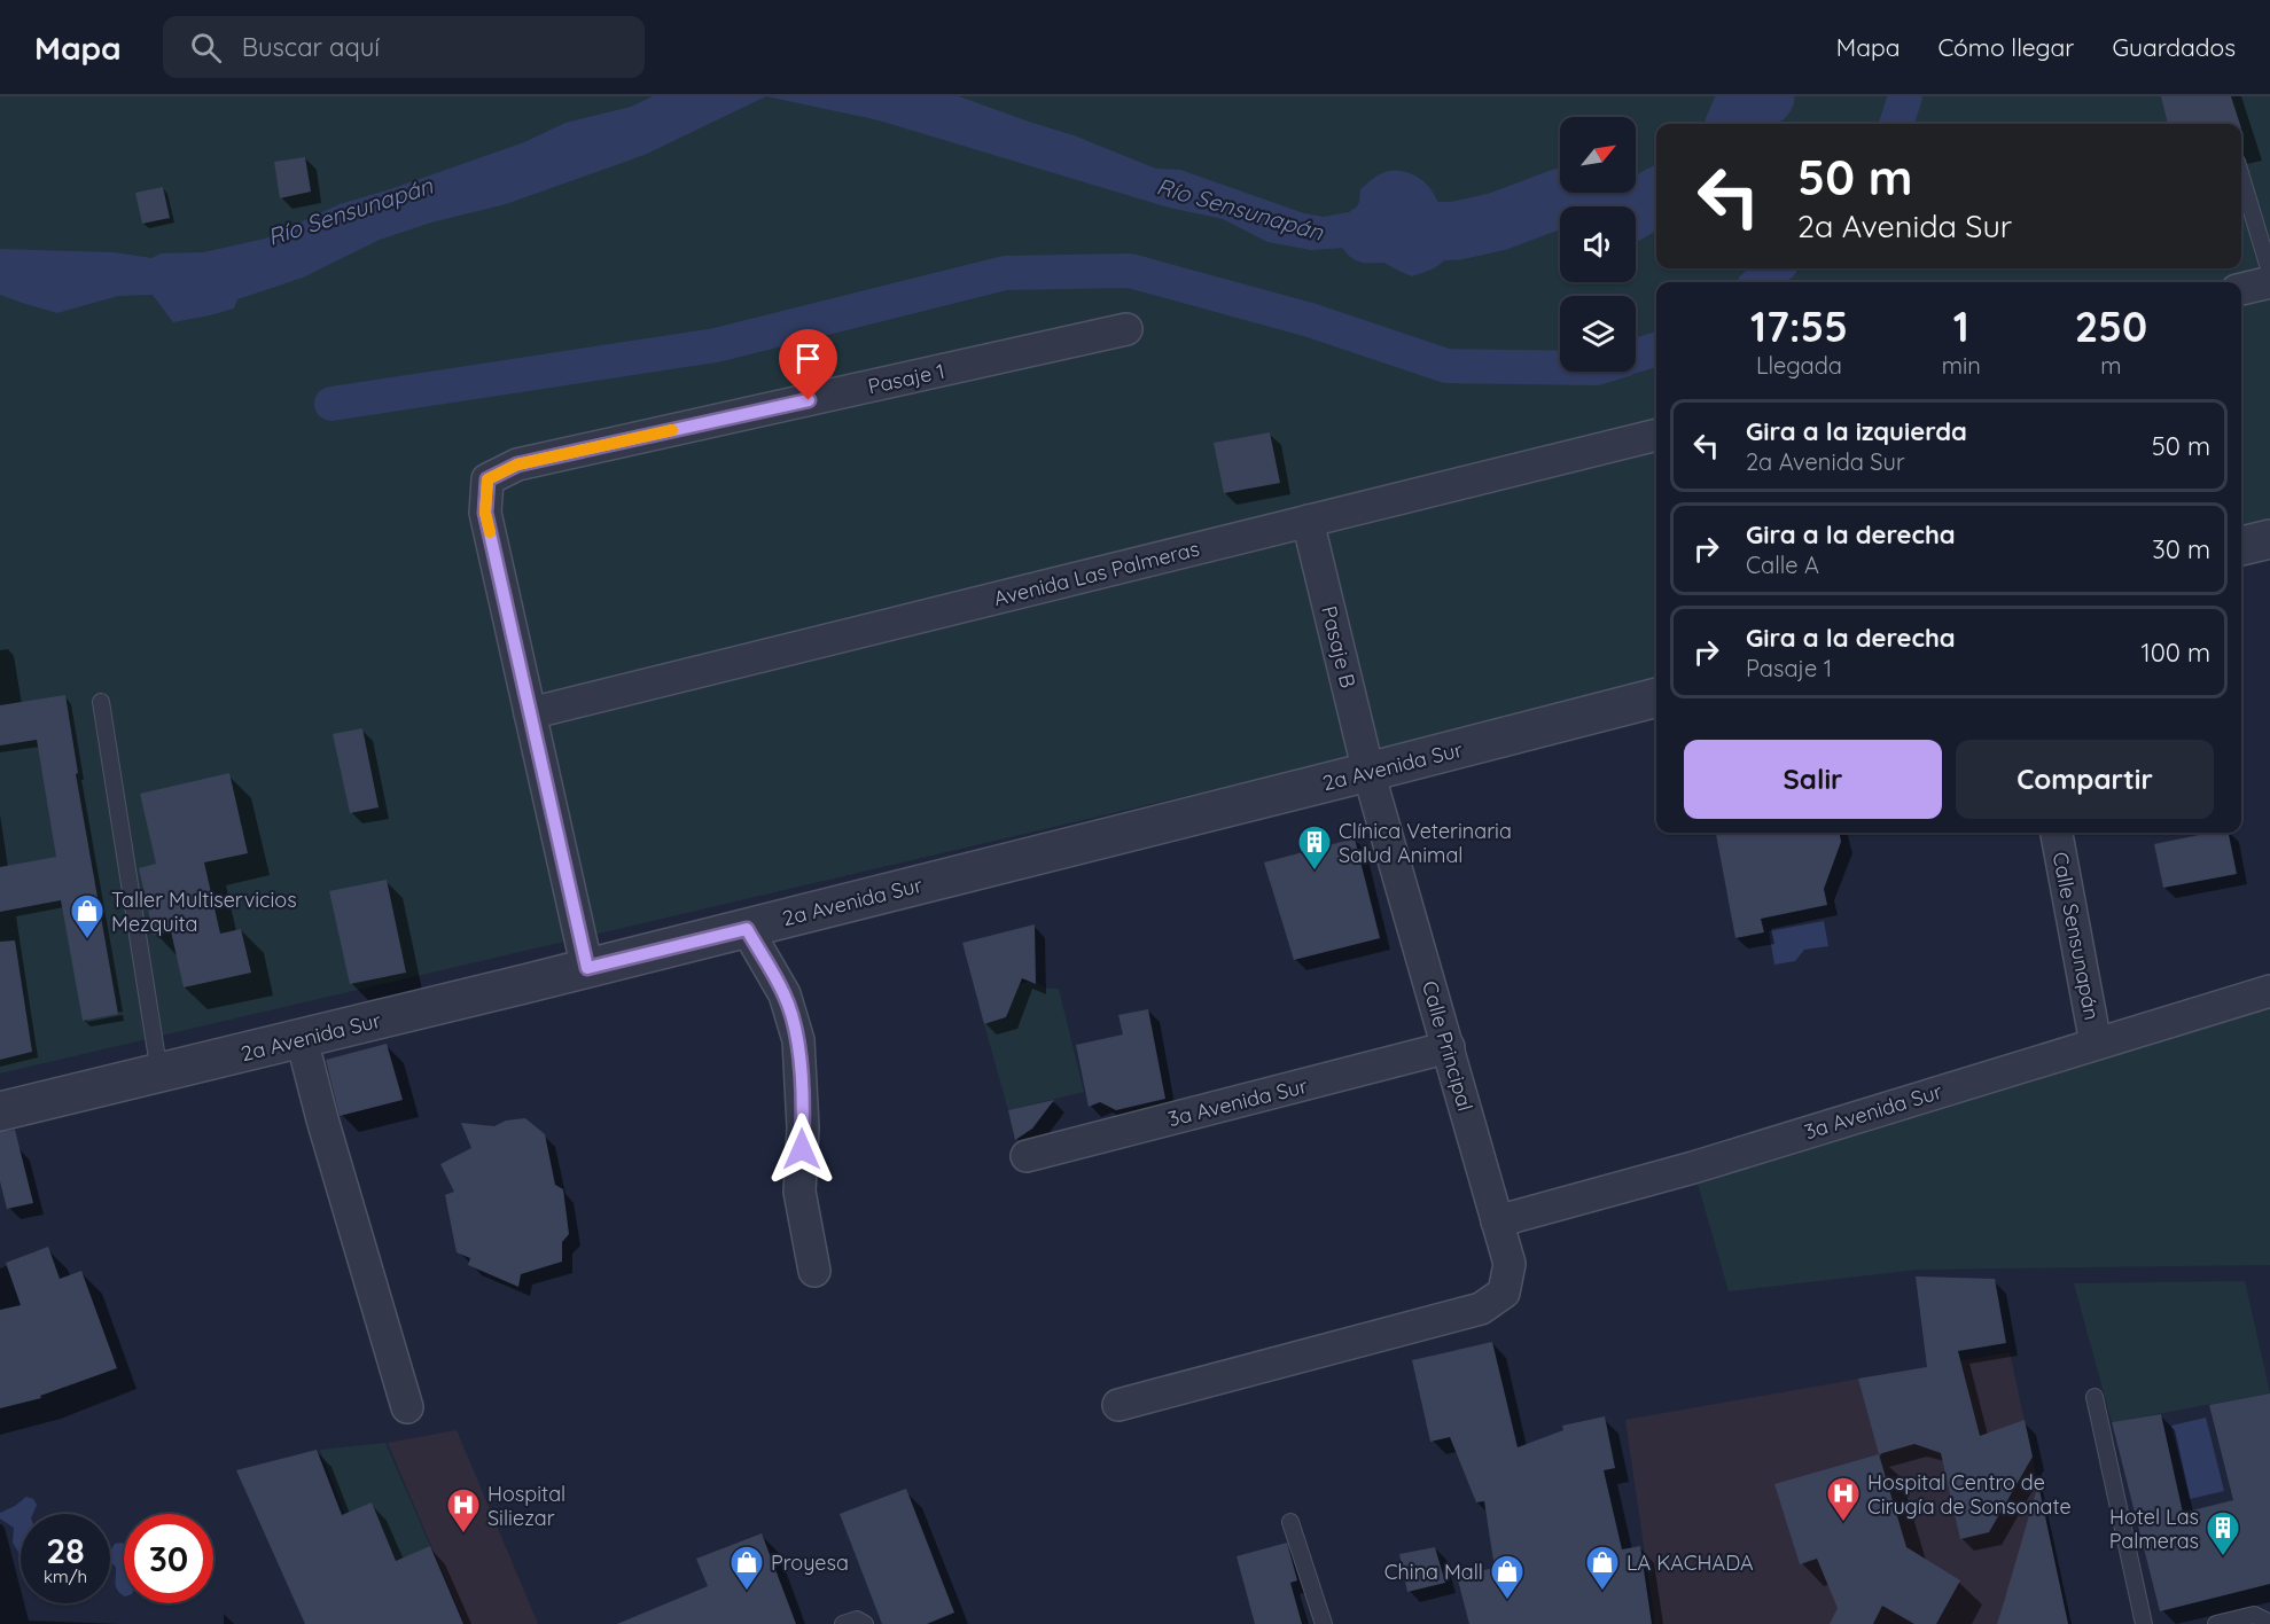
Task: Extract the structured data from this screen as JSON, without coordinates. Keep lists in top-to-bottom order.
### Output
{
  "streets": {
    "street": [
      "Pasaje 1",
      "Avenida Las Palmeras",
      "Pasaje B",
      "2a Avenida Sur",
      "Calle Sensunapán",
      "Calle Principal",
      "3a Avenida Sur"
    ]
  },
  "crossings": [
    ["Pasaje 1", "Avenida Las Palmeras"],
    ["Avenida Las Palmeras", "Pasaje B"],
    ["Pasaje B", "2a Avenida Sur"],
    ["Pasaje B", "Calle Principal"],
    ["2a Avenida Sur", "Calle Principal"],
    ["Calle Sensunapán", "3a Avenida Sur"],
    ["Calle Principal", "3a Avenida Sur"]
  ],
  "water": ["Río Sensunapán"],
  "places": {
    "building": ["Clínica Veterinaria Salud Animal", "Hotel Las Palmeras"],
    "shop": [
      "Taller Multiservicios Mezquita",
      "Proyesa",
      "LA KACHADA",
      "China Mall"
    ],
    "hospital": ["Hospital Centro de Cirugía de Sonsonate", "Hospital Siliezar"]
  },
  "north": "top right",
  "page": {
    "header": "Mapa",
    "search": "Buscar aquí",
    "nav": ["Mapa", "Cómo llegar", "Guardados"],
    "turn": ["50 m", "2a Avenida Sur"],
    "eta": [
      "17:55",
      "Llegada",
      "1",
      "min",
      "250",
      "m"
    ],
    "list": [
      {
        "name": "Gira a la izquierda",
        "note": "2a Avenida Sur",
        "value": "50 m"
      },
      {
        "name": "Gira a la derecha",
        "note": "Calle A",
        "value": "30 m"
      },
      {
        "name": "Gira a la derecha",
        "note": "Pasaje 1",
        "value": "100 m"
      }
    ],
    "buttons": ["Salir", "Compartir"],
    "speed": "28 km/h",
    "limit": "30"
  }
}
